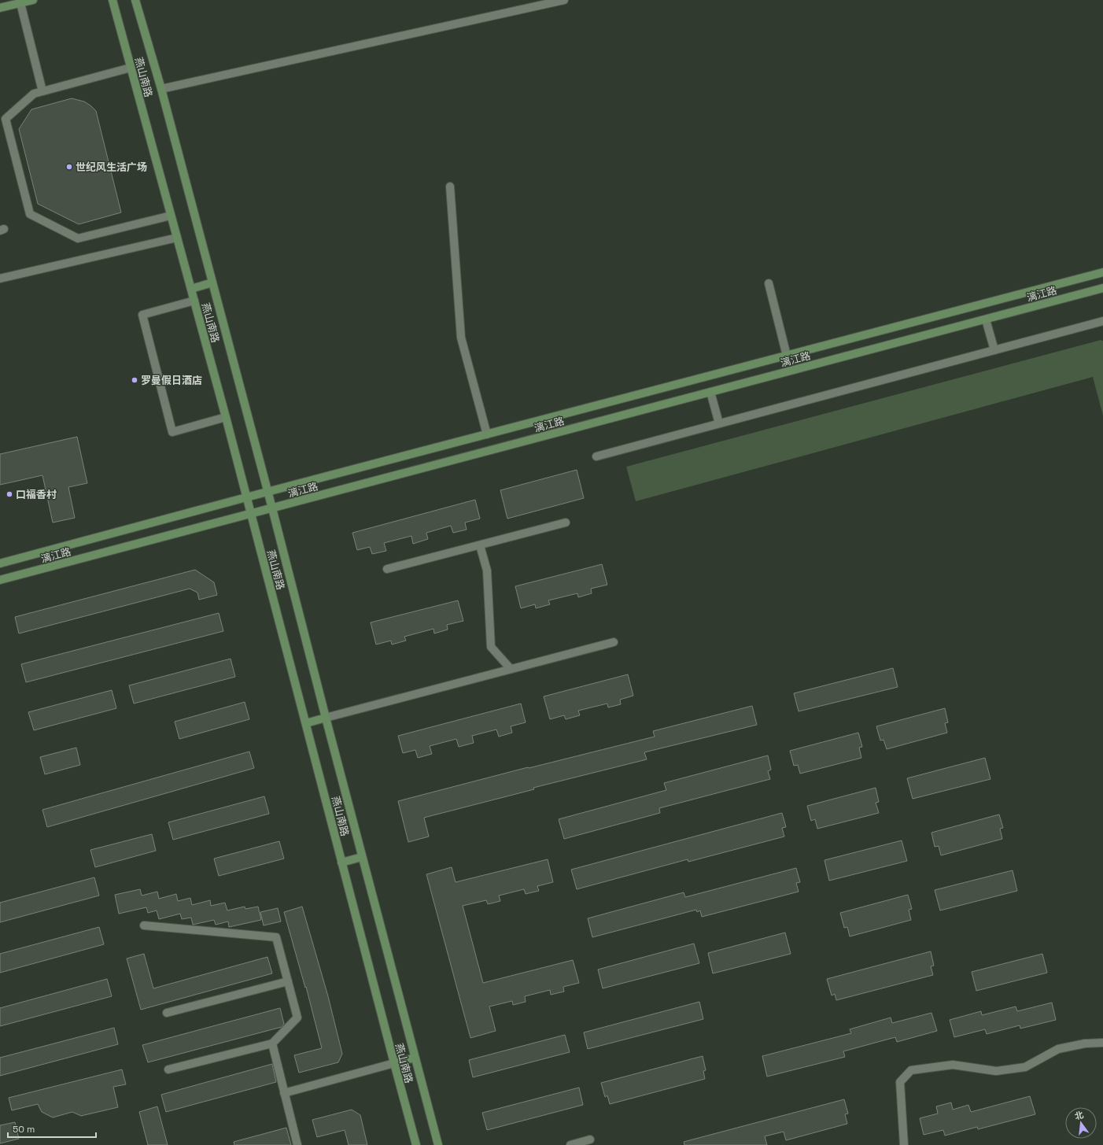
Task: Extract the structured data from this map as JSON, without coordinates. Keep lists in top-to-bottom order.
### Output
{
  "streets": {
    "main road": ["燕山南路", "漓江路"]
  },
  "crossings": [
    ["燕山南路", "漓江路"]
  ],
  "places": ["世纪风生活广场", "罗曼假日酒店", "口福香村"],
  "scale_bar": "50 m",
  "north": "top"
}
